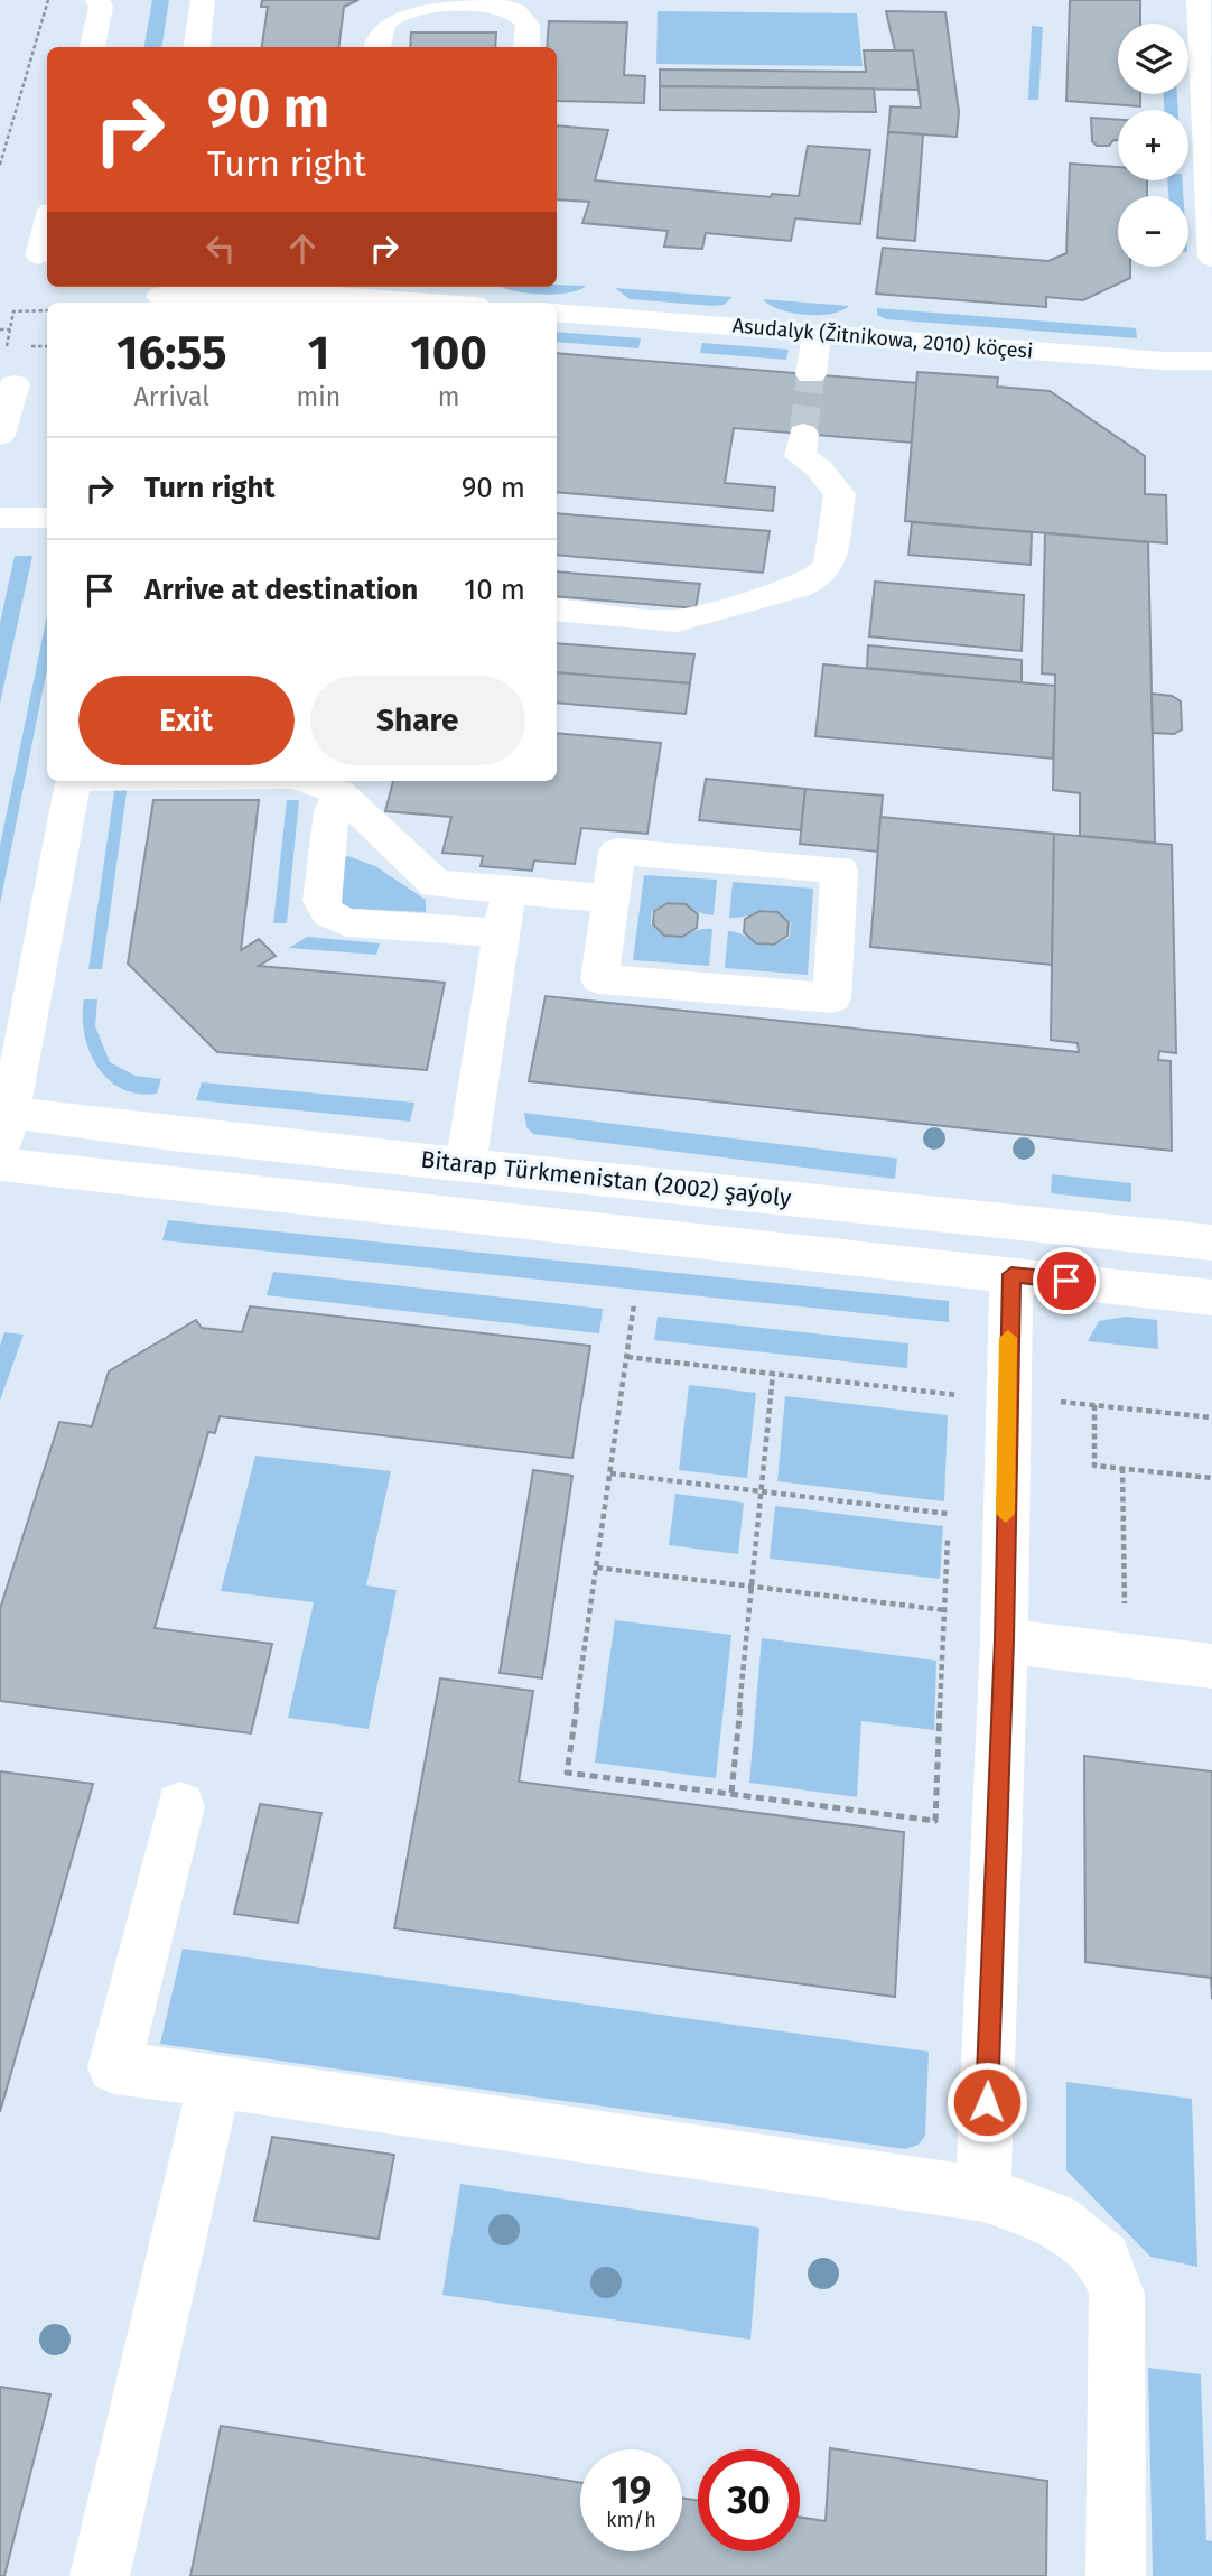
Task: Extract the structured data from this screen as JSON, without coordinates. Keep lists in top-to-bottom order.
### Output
{
  "streets": {
    "street": ["Asudalyk (Žitnikowa, 2010) köçesi", "Bitarap Türkmenistan (2002) şaýoly"]
  },
  "page": {
    "map_buttons": ["+", "−"],
    "turn": ["90 m", "Turn right"],
    "eta": [
      "16:55",
      "Arrival",
      "1",
      "min",
      "100",
      "m"
    ],
    "list": [
      {
        "name": "Turn right",
        "value": "90 m"
      },
      {
        "name": "Arrive at destination",
        "value": "10 m"
      }
    ],
    "buttons": ["Exit", "Share"],
    "speed": "19 km/h",
    "limit": "30"
  }
}
